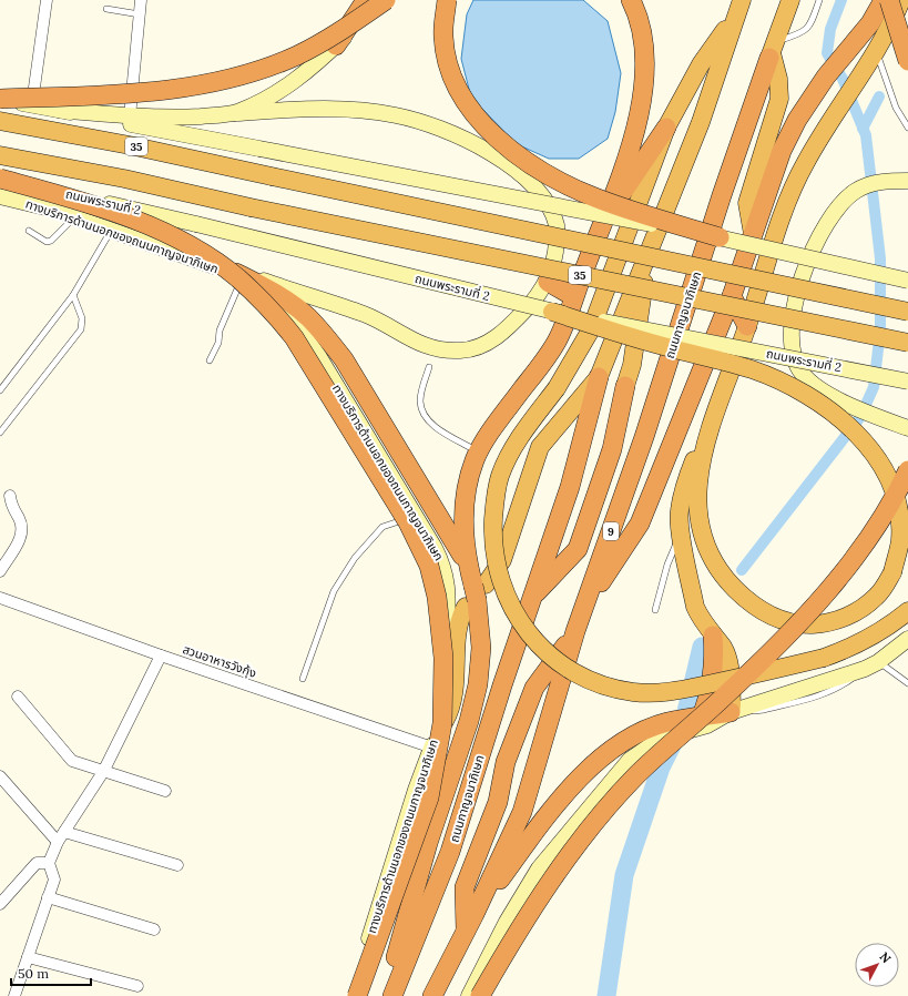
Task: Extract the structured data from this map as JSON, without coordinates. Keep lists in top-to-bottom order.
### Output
{
  "streets": {
    "highway": ["35", "ถนนกาญจนาภิเษก", "9"],
    "main road": ["ถนนพระรามที่ 2", "ทางบริการด้านนอกของถนนกาญจนาภิเษก"],
    "street": ["สวนอาหารวังกุ้ง"]
  },
  "crossings": [
    ["ทางบริการด้านนอกของถนนกาญจนาภิเษก", "สวนอาหารวังกุ้ง"]
  ],
  "scale_bar": "50 m",
  "north": "top right"
}
